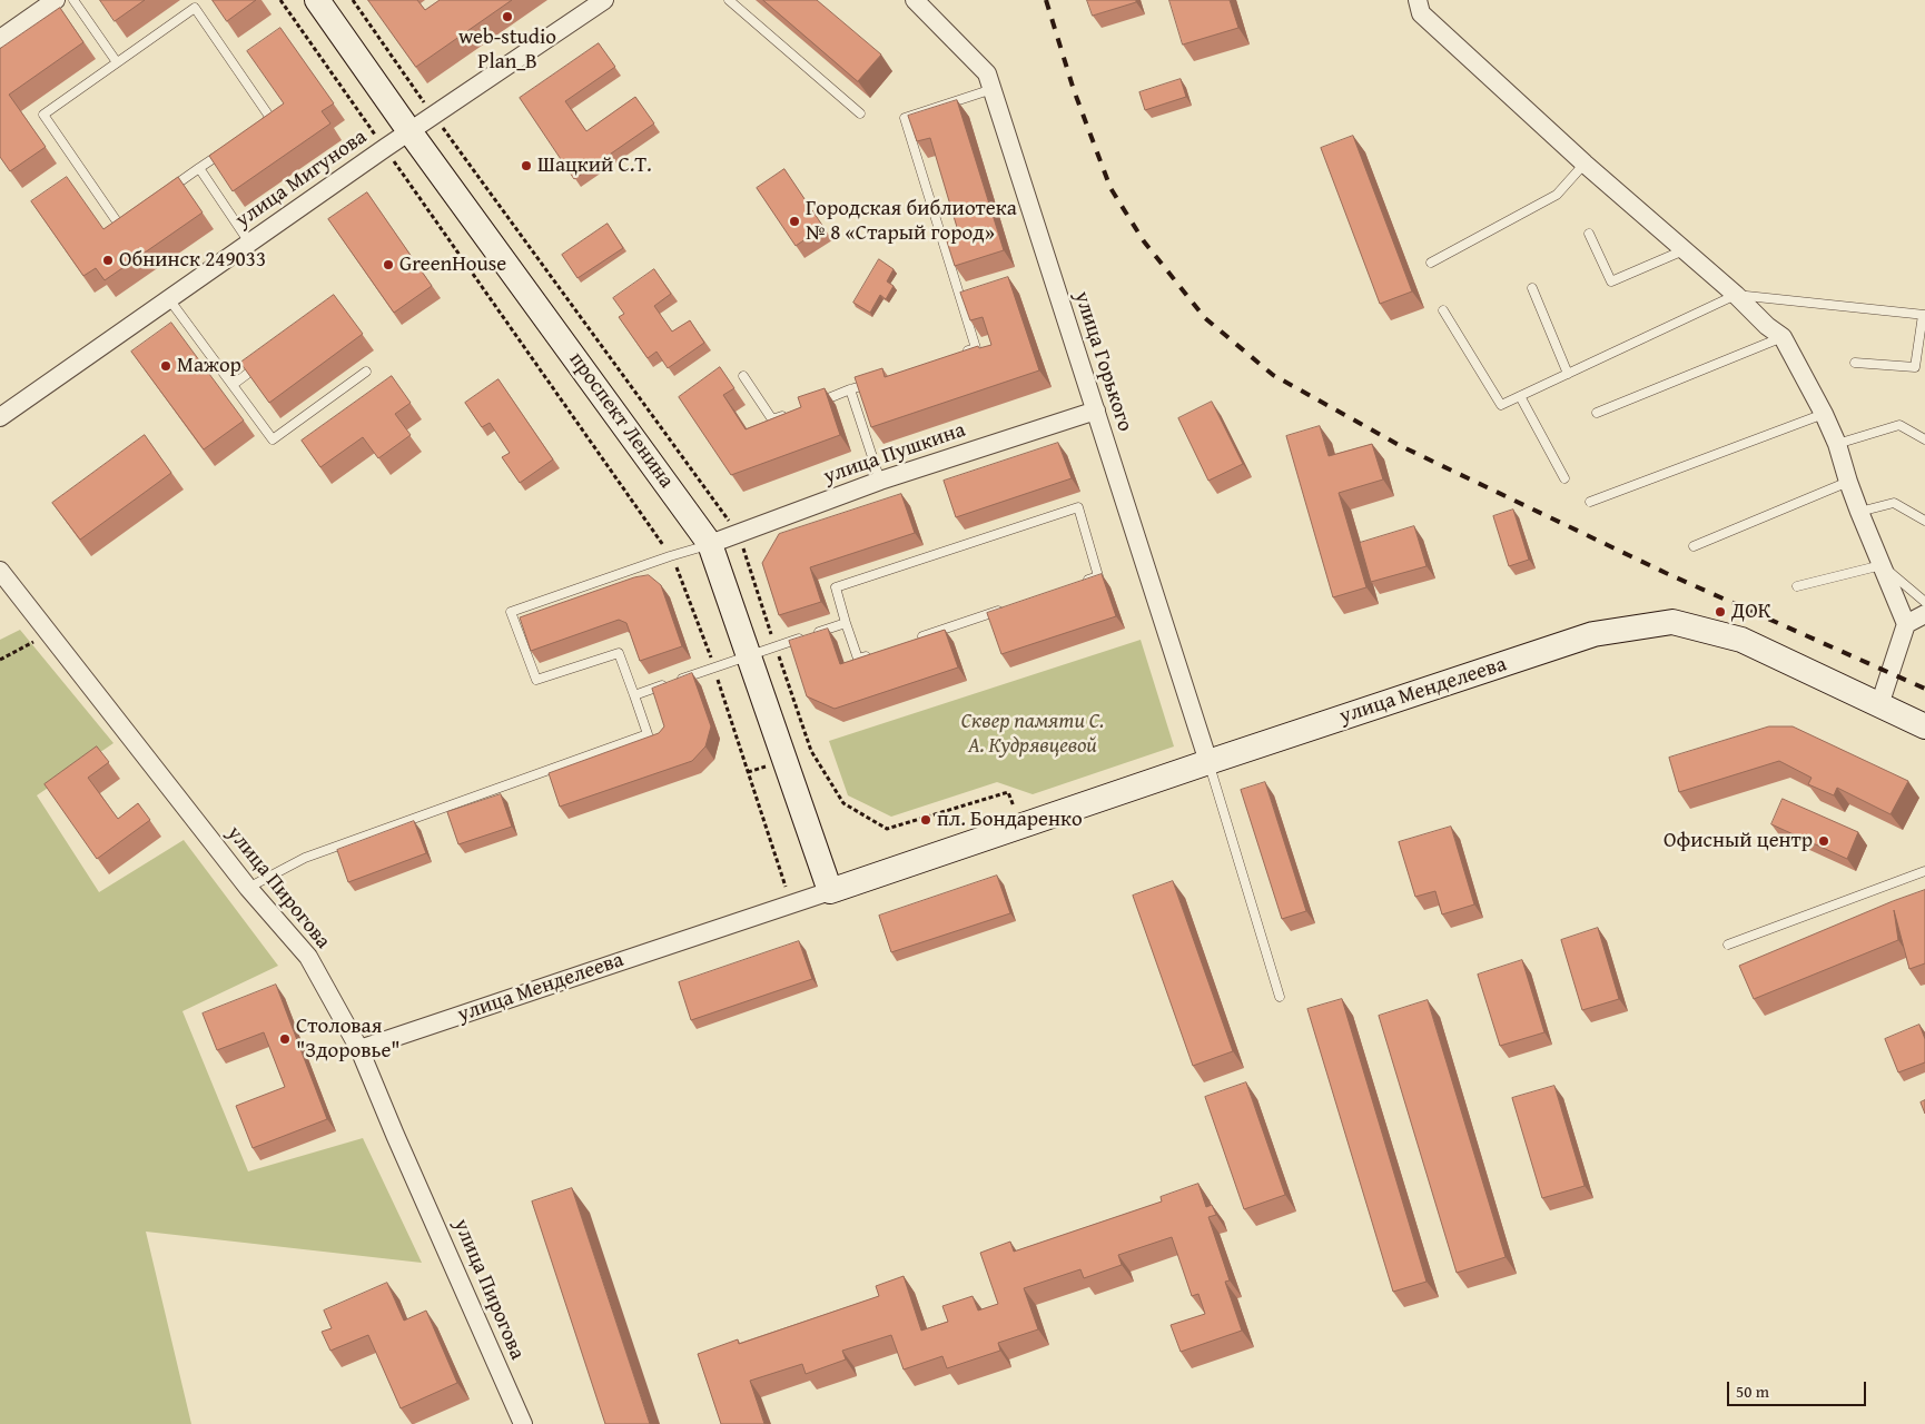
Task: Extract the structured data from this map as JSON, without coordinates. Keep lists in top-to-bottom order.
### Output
{
  "streets": {
    "main road": ["проспект Ленина", "улица Менделеева"],
    "street": [
      "улица Мигунова",
      "улица Горького",
      "улица Пушкина",
      "улица Пирогова"
    ]
  },
  "crossings": [
    ["улица Мигунова", "проспект Ленина"],
    ["улица Горького", "улица Пушкина"],
    ["улица Горького", "улица Менделеева"],
    ["проспект Ленина", "улица Пушкина"],
    ["проспект Ленина", "улица Менделеева"],
    ["улица Менделеева", "улица Пирогова"]
  ],
  "parks": ["Сквер памяти С. А. Кудрявцевой"],
  "places": [
    "web-studio Plan_B",
    "Шацкий С.Т.",
    "Городская библиотека № 8 «Старый город»",
    "Обнинск 249033",
    "GreenHouse",
    "Мажор",
    "ДОК",
    "пл. Бондаренко",
    "Офисный центр",
    "Столовая \"Здоровье\""
  ],
  "scale_bar": "50 m"
}
